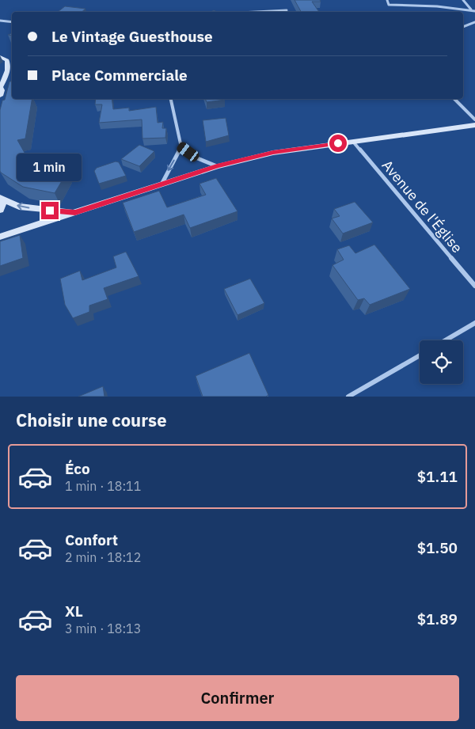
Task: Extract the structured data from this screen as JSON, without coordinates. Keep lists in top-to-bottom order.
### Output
{
  "streets": {
    "street": ["Avenue de l'Église"]
  },
  "page": {
    "banner": ["Le Vintage Guesthouse", "Place Commerciale"],
    "bubble": "1 min",
    "heading": "Choisir une course",
    "list": [
      {
        "name": "Éco",
        "note": "1 min · 18:11",
        "value": "$1.11"
      },
      {
        "name": "Confort",
        "note": "2 min · 18:12",
        "value": "$1.50"
      },
      {
        "name": "XL",
        "note": "3 min · 18:13",
        "value": "$1.89"
      }
    ],
    "buttons": "Confirmer"
  }
}
